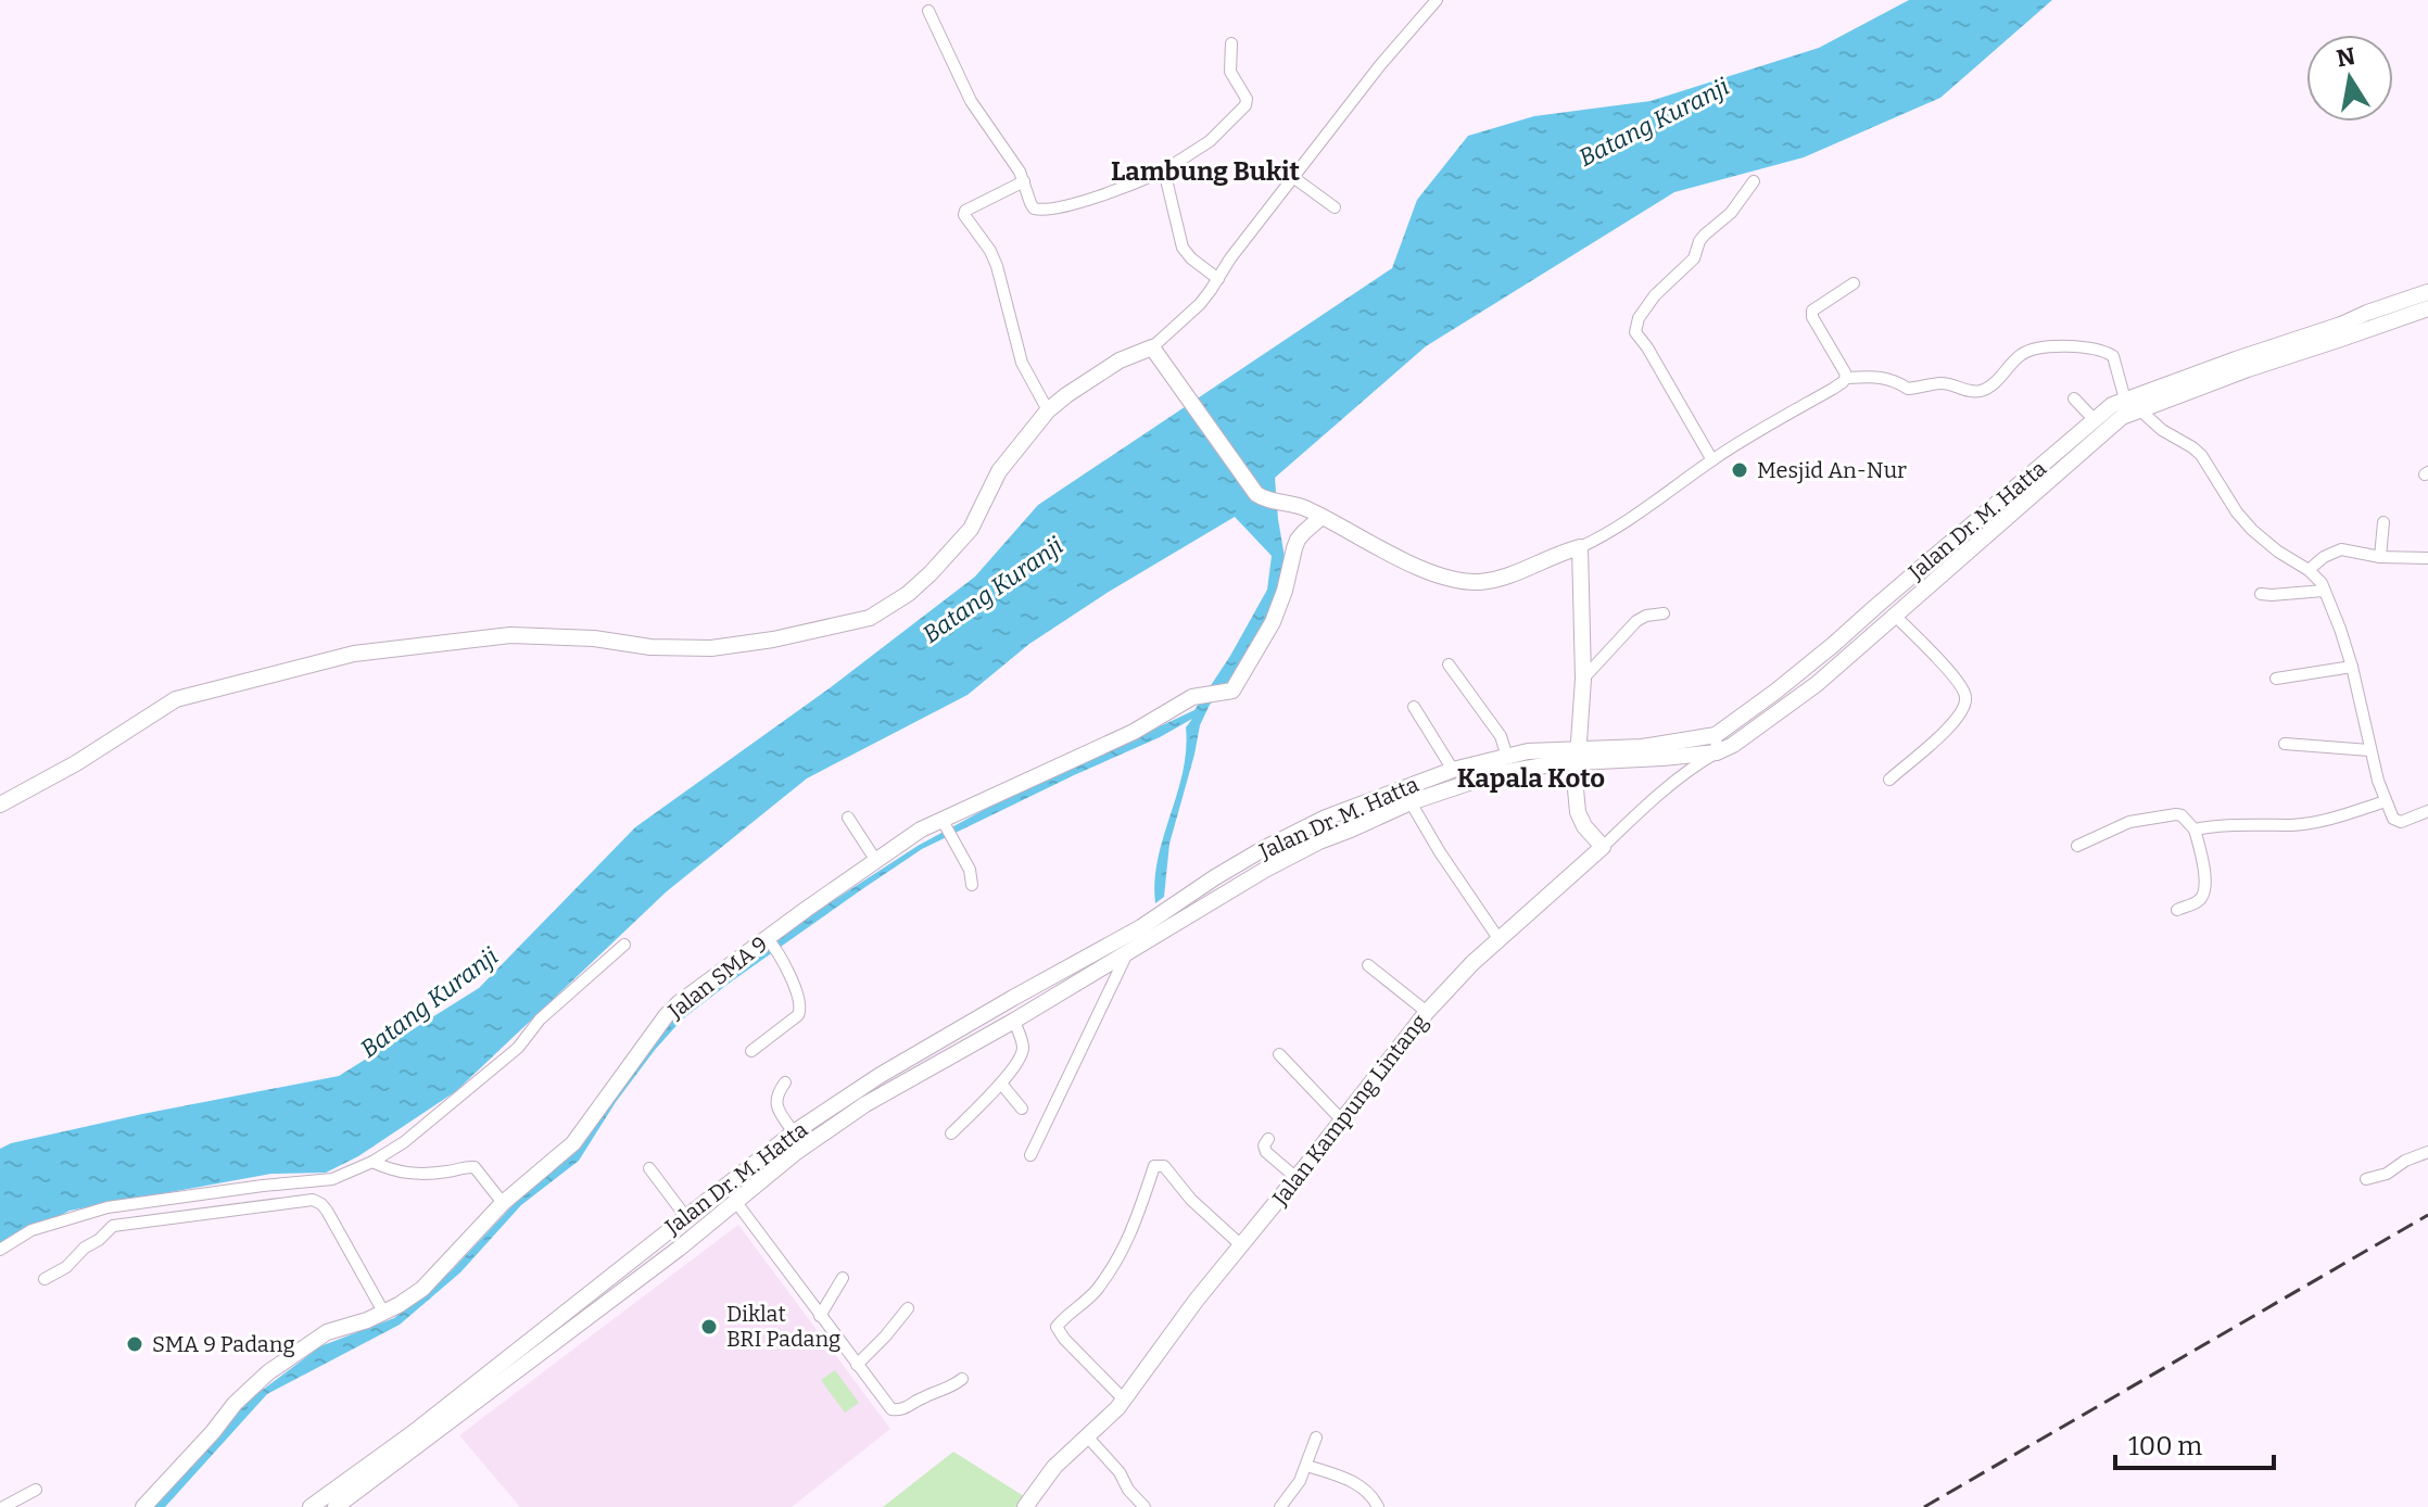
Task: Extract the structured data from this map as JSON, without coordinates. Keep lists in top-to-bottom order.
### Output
{
  "streets": {
    "main road": ["Jalan Dr. M. Hatta", "Jalan SMA 9", "Jalan Kampung Lintang"]
  },
  "crossings": [
    ["Jalan Dr. M. Hatta", "Jalan Kampung Lintang"]
  ],
  "districts": ["Lambung Bukit", "Kapala Koto"],
  "water": ["Batang Kuranji"],
  "places": ["Mesjid An-Nur", "Diklat BRI Padang", "SMA 9 Padang"],
  "scale_bar": "100 m",
  "north": "top"
}
